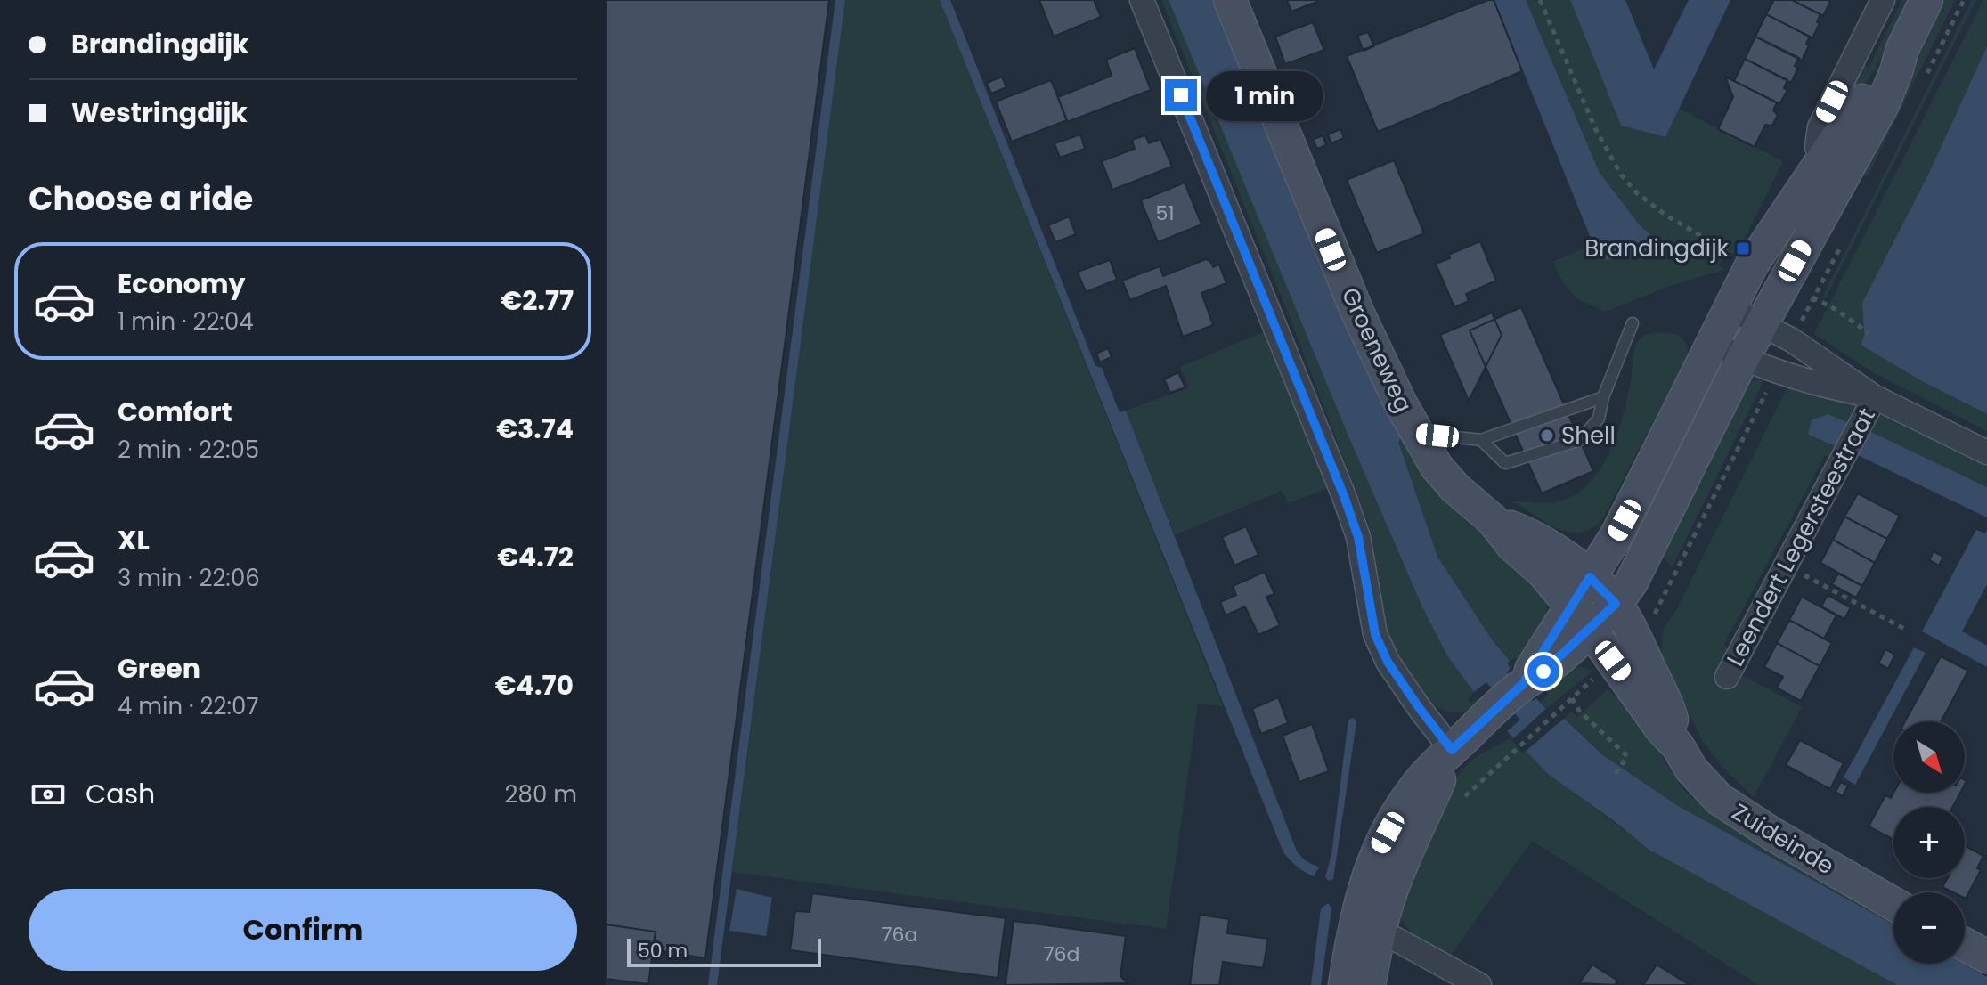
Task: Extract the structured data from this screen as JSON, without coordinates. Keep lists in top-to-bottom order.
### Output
{
  "streets": {
    "street": ["Groeneweg", "Leendert Legersteestraat", "Zuideinde"]
  },
  "crossings": [
    ["Groeneweg", "Zuideinde"]
  ],
  "places": {
    "transit": ["Brandingdijk"],
    "other": ["Shell"]
  },
  "house_numbers": ["51", "76a", "76d"],
  "scale_bar": "50 m",
  "north": "bottom right",
  "page": {
    "banner": ["Brandingdijk", "Westringdijk"],
    "bubble": "1 min",
    "heading": "Choose a ride",
    "list": [
      {
        "name": "Economy",
        "note": "1 min · 22:04",
        "value": "€2.77"
      },
      {
        "name": "Comfort",
        "note": "2 min · 22:05",
        "value": "€3.74"
      },
      {
        "name": "XL",
        "note": "3 min · 22:06",
        "value": "€4.72"
      },
      {
        "name": "Green",
        "note": "4 min · 22:07",
        "value": "€4.70"
      }
    ],
    "map_buttons": ["+", "−"],
    "pay": ["Cash", "280 m"],
    "buttons": "Confirm",
    "scale": "50 m"
  }
}
